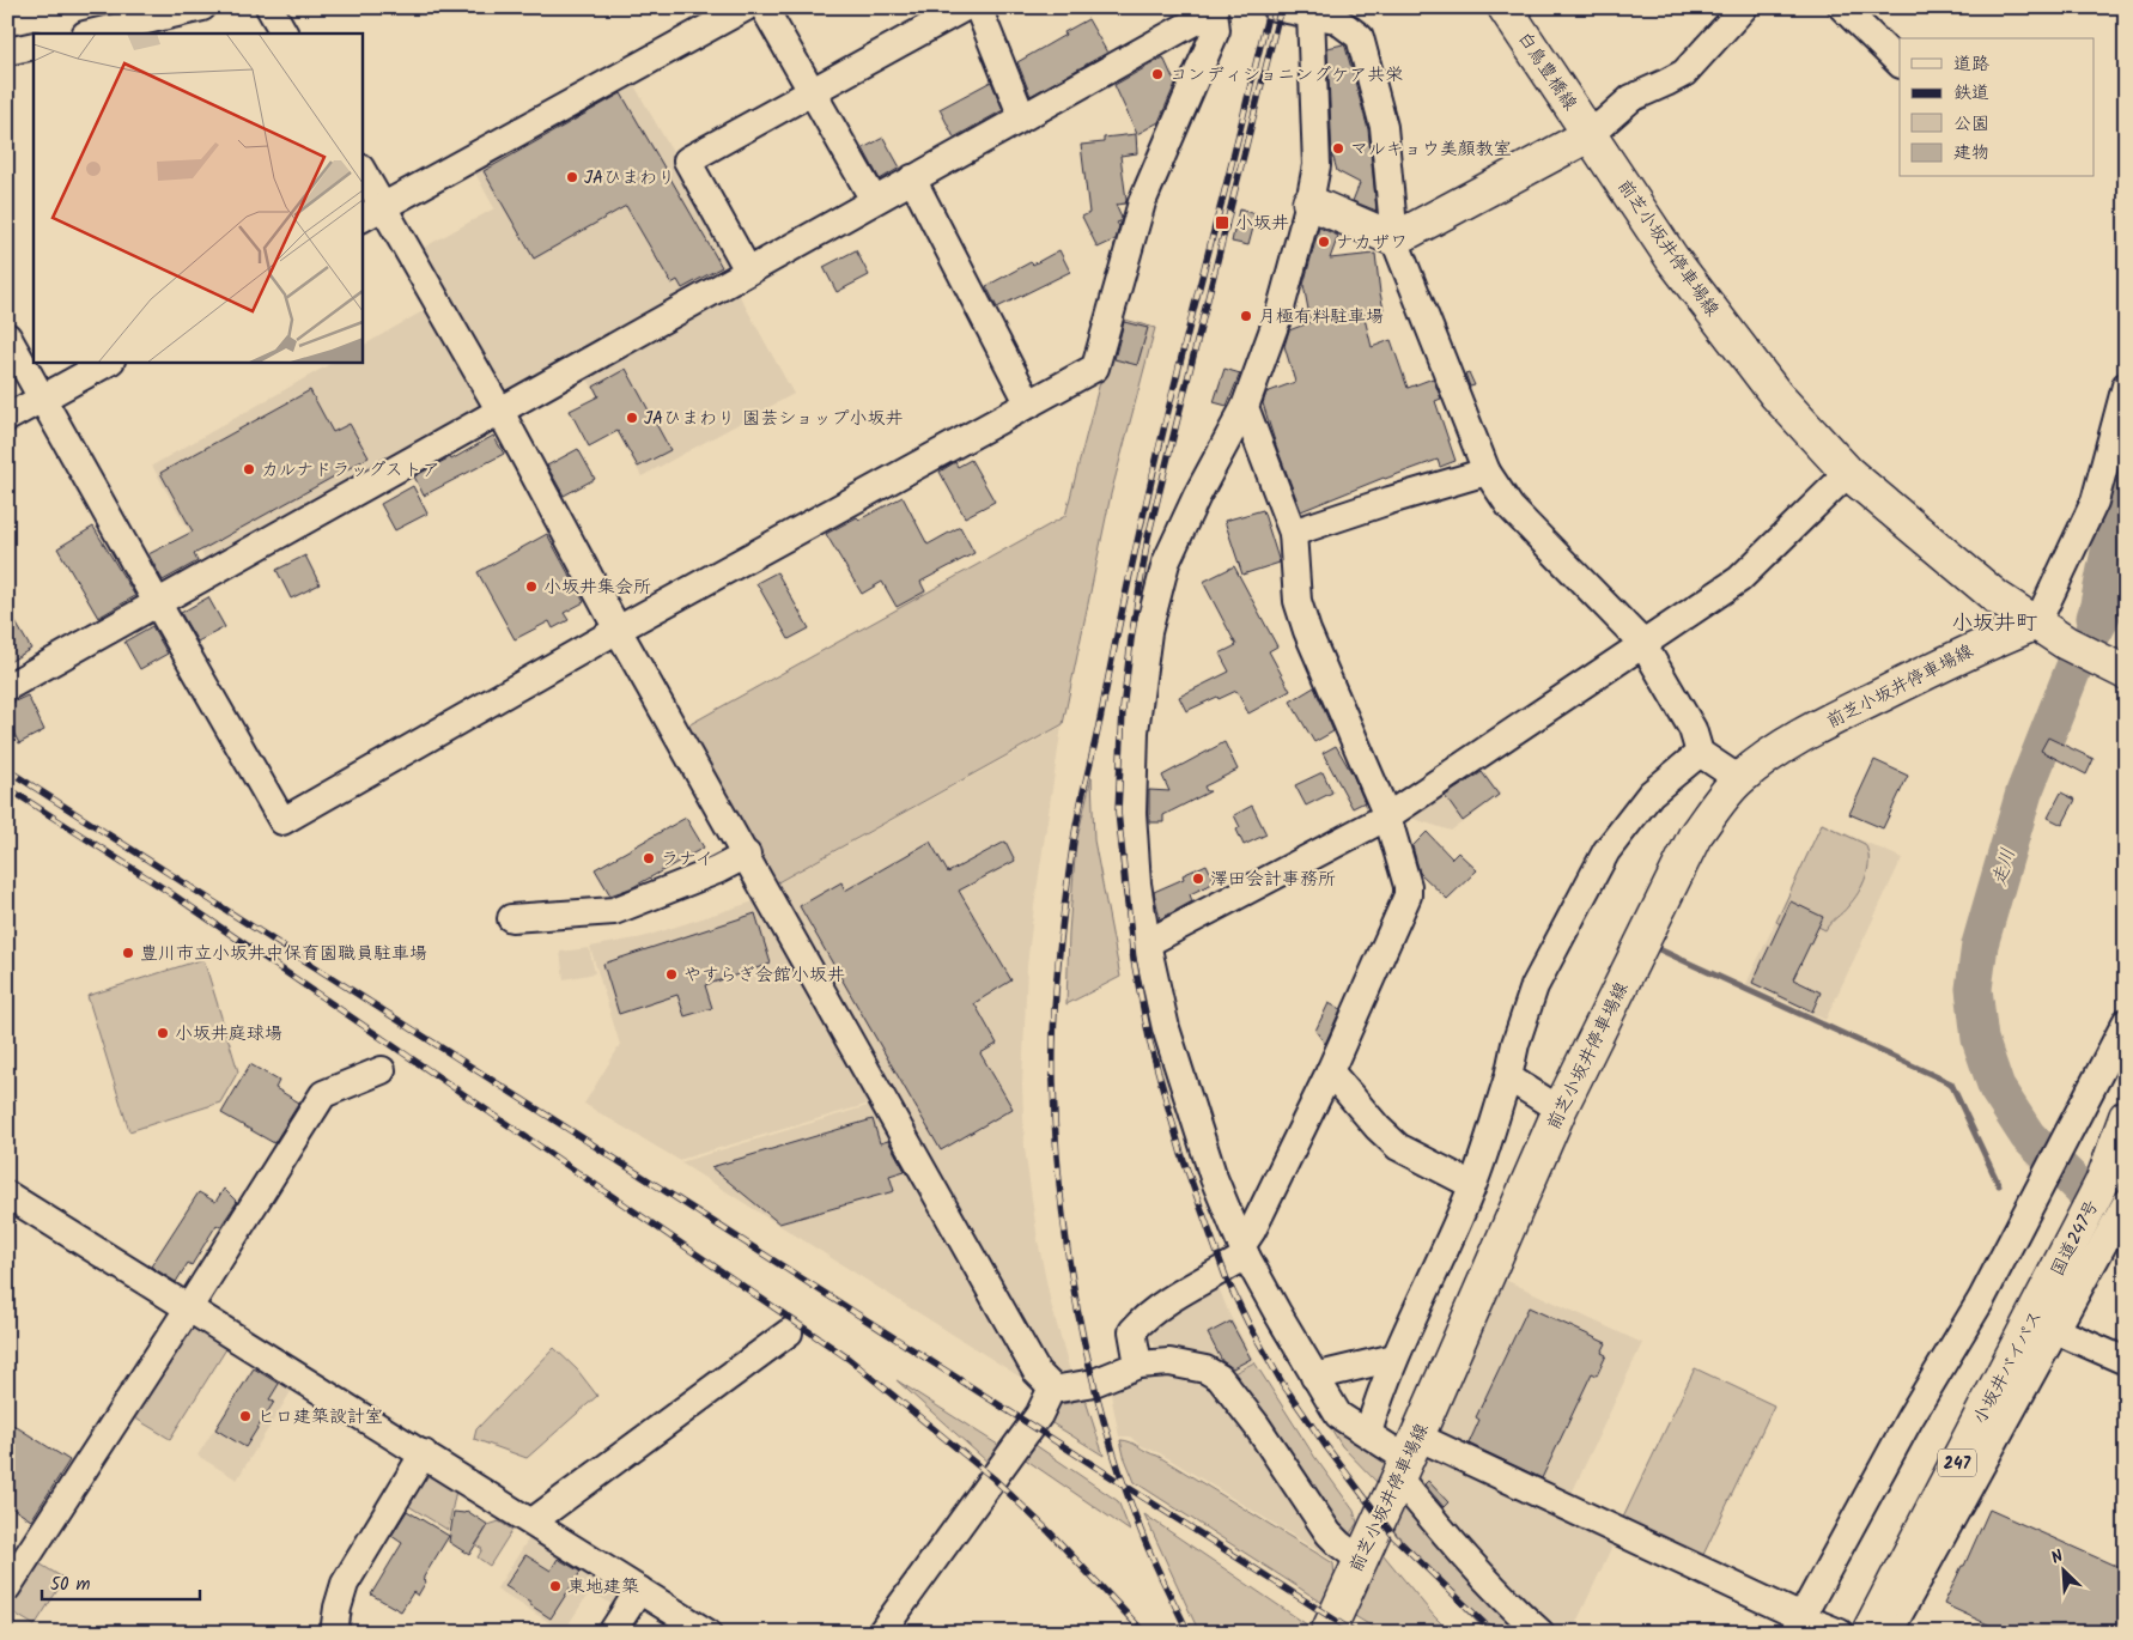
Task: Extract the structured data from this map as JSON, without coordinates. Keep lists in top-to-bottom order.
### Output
{
  "streets": {
    "main road": [
      "白鳥豊橋線",
      "前芝小坂井停車場線",
      "国道247号",
      "小坂井バイパス",
      "247"
    ]
  },
  "crossings": [
    ["白鳥豊橋線", "前芝小坂井停車場線"],
    ["国道247号", "小坂井バイパス"]
  ],
  "districts": ["小坂井町"],
  "water": ["走川"],
  "places": {
    "other": [
      "コンディショニングケア共栄",
      "マルキョウ美顔教室",
      "JAひまわり",
      "ナカザワ",
      "月極有料駐車場",
      "JAひまわり 園芸ショップ小坂井",
      "カルナドラッグストア",
      "小坂井集会所",
      "ラナイ",
      "澤田会計事務所",
      "豊川市立小坂井中保育園職員駐車場",
      "やすらぎ会館小坂井",
      "小坂井庭球場",
      "ヒロ建築設計室",
      "東地建築"
    ],
    "transit": ["小坂井"]
  },
  "legend": [
    "道路",
    "鉄道",
    "公園",
    "建物"
  ],
  "scale_bar": "50 m",
  "north": "top left"
}
